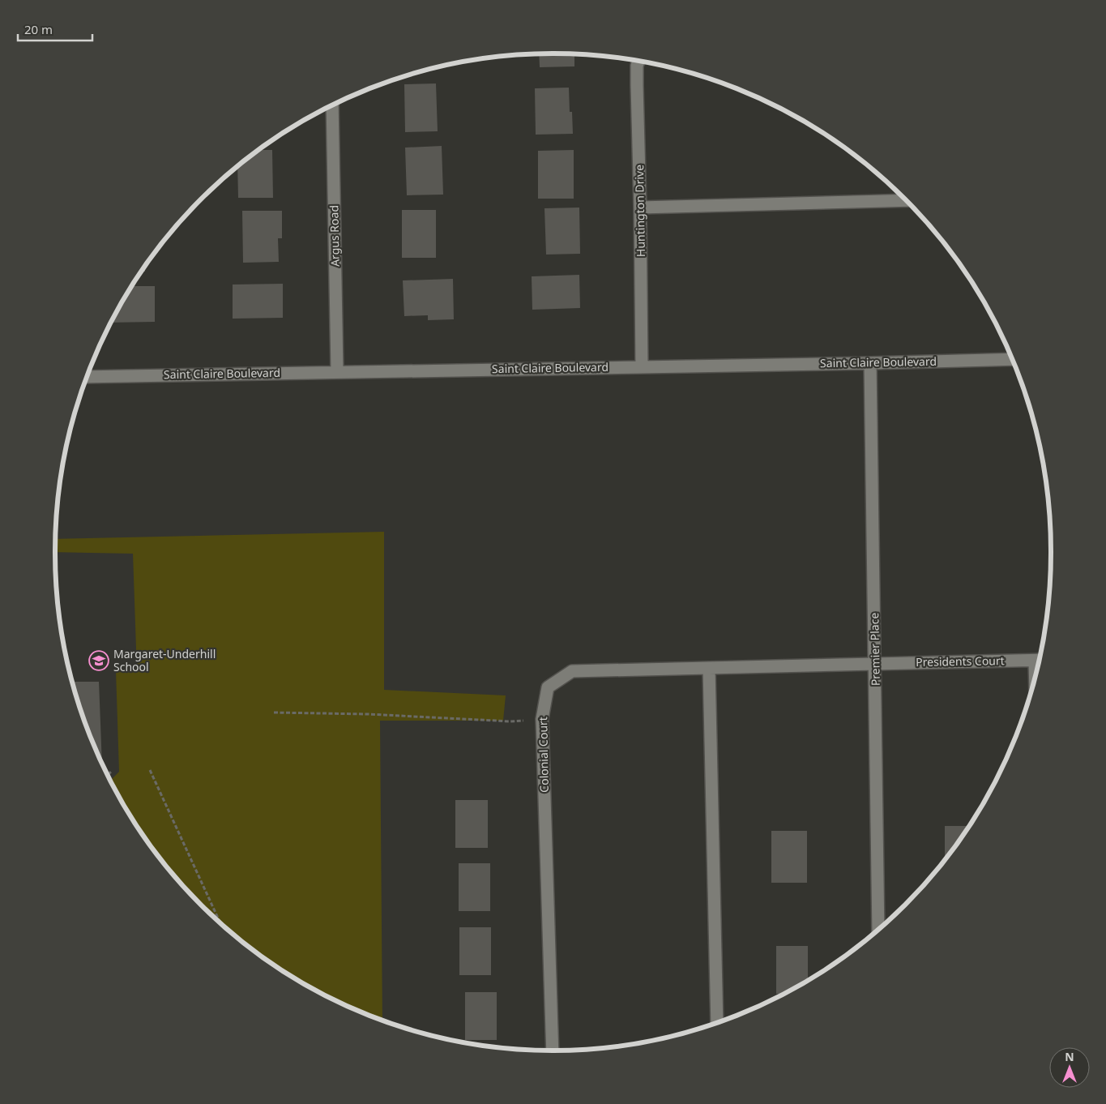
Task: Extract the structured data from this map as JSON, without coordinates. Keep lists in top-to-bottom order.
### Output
{
  "streets": {
    "street": [
      "Huntington Drive",
      "Argus Road",
      "Saint Claire Boulevard",
      "Premier Place",
      "Presidents Court",
      "Colonial Court"
    ]
  },
  "crossings": [
    ["Huntington Drive", "Saint Claire Boulevard"],
    ["Argus Road", "Saint Claire Boulevard"],
    ["Saint Claire Boulevard", "Premier Place"],
    ["Premier Place", "Presidents Court"],
    ["Premier Place", "Colonial Court"],
    ["Presidents Court", "Colonial Court"]
  ],
  "places": {
    "school or university": ["Margaret-Underhill School"]
  },
  "scale_bar": "20 m",
  "north": "top"
}
